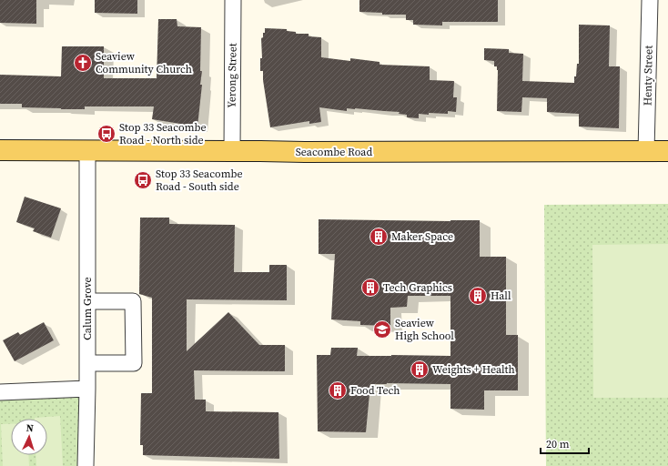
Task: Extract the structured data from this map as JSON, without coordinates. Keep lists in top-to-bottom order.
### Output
{
  "streets": {
    "main road": ["Seacombe Road"],
    "street": ["Yerong Street", "Henty Street", "Calum Grove"]
  },
  "crossings": [
    ["Yerong Street", "Seacombe Road"],
    ["Henty Street", "Seacombe Road"],
    ["Seacombe Road", "Calum Grove"]
  ],
  "places": {
    "church": ["Seaview Community Church"],
    "bus stop": ["Stop 33 Seacombe Road - North side", "Stop 33 Seacombe Road - South side"],
    "building": [
      "Maker Space",
      "Tech Graphics",
      "Hall",
      "Weights + Health",
      "Food Tech"
    ],
    "school or university": ["Seaview High School"]
  },
  "scale_bar": "20 m",
  "north": "top"
}
